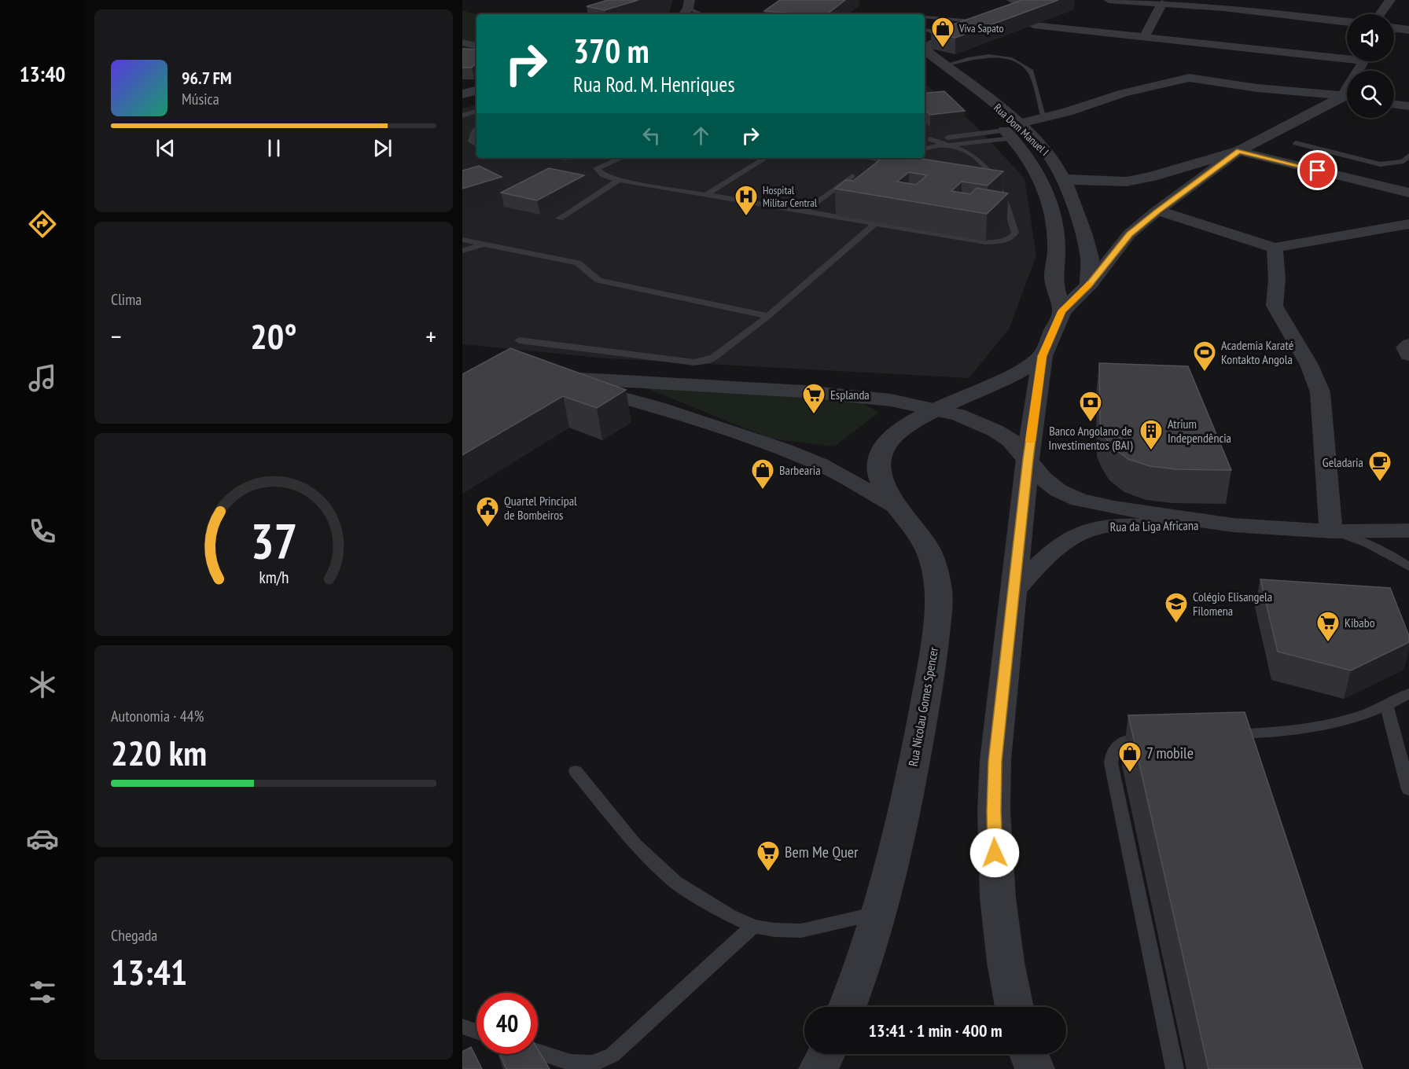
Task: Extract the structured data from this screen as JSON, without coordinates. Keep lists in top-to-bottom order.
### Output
{
  "streets": {
    "street": ["Rua Dom Manuel I", "Rua da Liga Africana", "Rua Nicolau Gomes Spencer"]
  },
  "crossings": [
    ["Rua da Liga Africana", "Rua Nicolau Gomes Spencer"]
  ],
  "places": {
    "shop": ["Viva Sapato", "Barbearia", "7 mobile"],
    "hospital": ["Hospital Militar Central"],
    "sports": ["Academia Karaté Kontakto Angola"],
    "supermarket": ["Esplanda", "Kibabo", "Bem Me Quer"],
    "bank": ["Banco Angolano de Investimentos (BAI)"],
    "building": ["Atrium Independência"],
    "cafe": ["Geladaria"],
    "public building": ["Quartel Principal de Bombeiros"],
    "school or university": ["Colégio Elisangela Filomena"]
  },
  "page": {
    "tabs": "13:40",
    "turn": ["370 m", "Rua Rod. M. Henriques"],
    "song": ["96.7 FM", "Música"],
    "tile": [
      "Clima",
      ["Autonomia · 44%", "220 km"],
      ["Chegada", "13:41"]
    ],
    "heat": ["−", "20°", "+"],
    "limit": "40",
    "trip": "13:41 · 1 min · 400 m",
    "gauge": ["37", "km/h"]
  }
}
